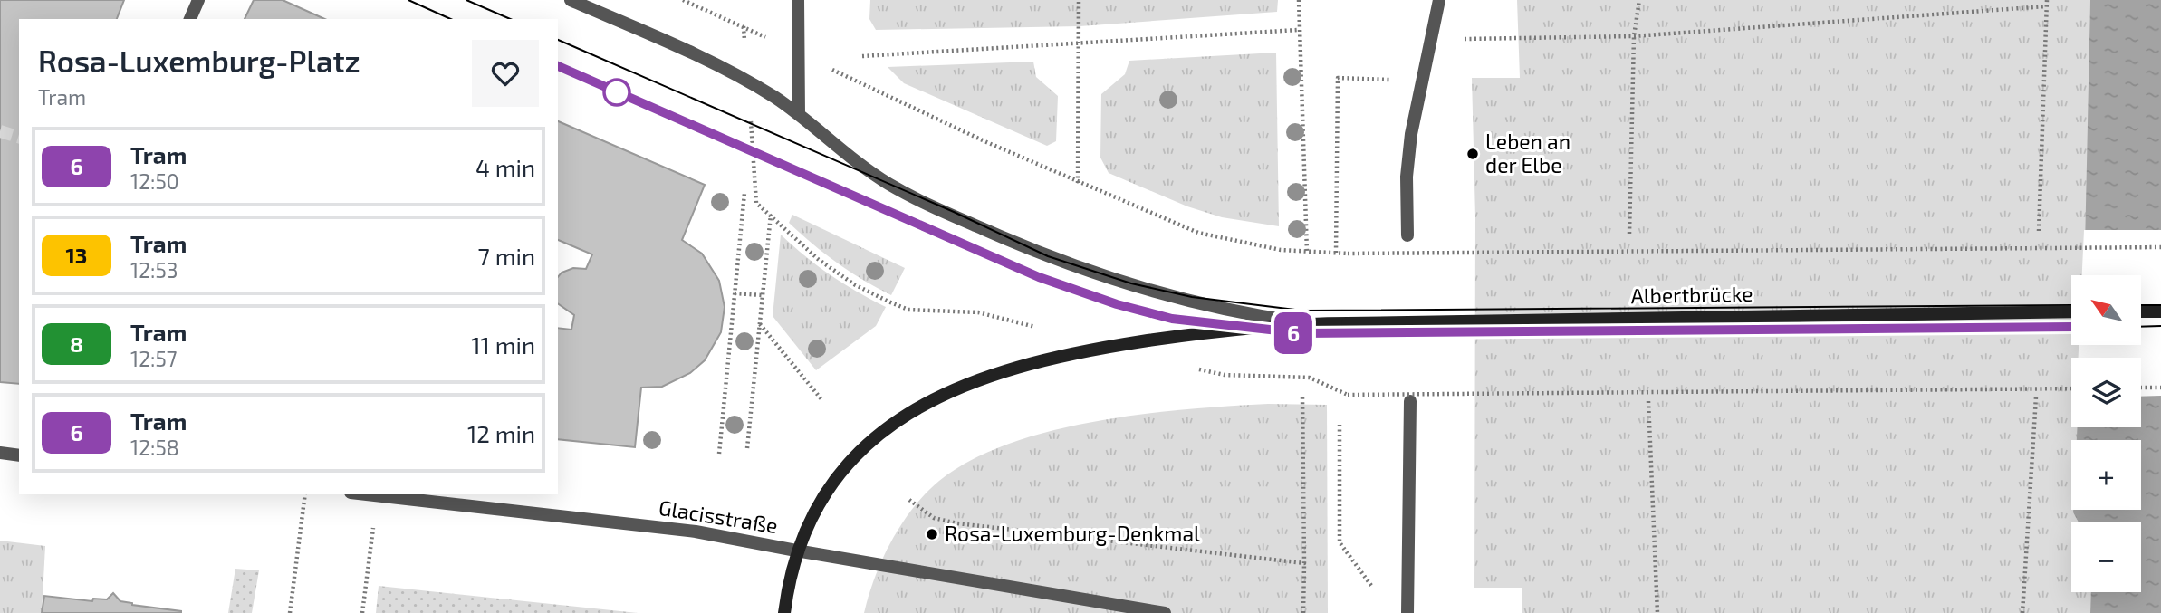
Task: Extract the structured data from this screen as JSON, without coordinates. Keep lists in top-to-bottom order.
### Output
{
  "streets": {
    "main road": ["Albertbrücke"],
    "street": ["Glacisstraße"]
  },
  "crossings": [
    ["Albertbrücke", "Glacisstraße"]
  ],
  "places": ["Leben an der Elbe", "Rosa-Luxemburg-Denkmal"],
  "lines": ["tram line 6"],
  "north": "top left",
  "page": {
    "on_map": "6",
    "heading": ["Rosa-Luxemburg-Platz", "Tram"],
    "list": [
      {
        "mark": "6",
        "name": "Tram",
        "note": "12:50",
        "value": "4 min"
      },
      {
        "mark": "13",
        "name": "Tram",
        "note": "12:53",
        "value": "7 min"
      },
      {
        "mark": "8",
        "name": "Tram",
        "note": "12:57",
        "value": "11 min"
      },
      {
        "mark": "6",
        "name": "Tram",
        "note": "12:58",
        "value": "12 min"
      }
    ],
    "map_buttons": ["+", "−"]
  }
}
